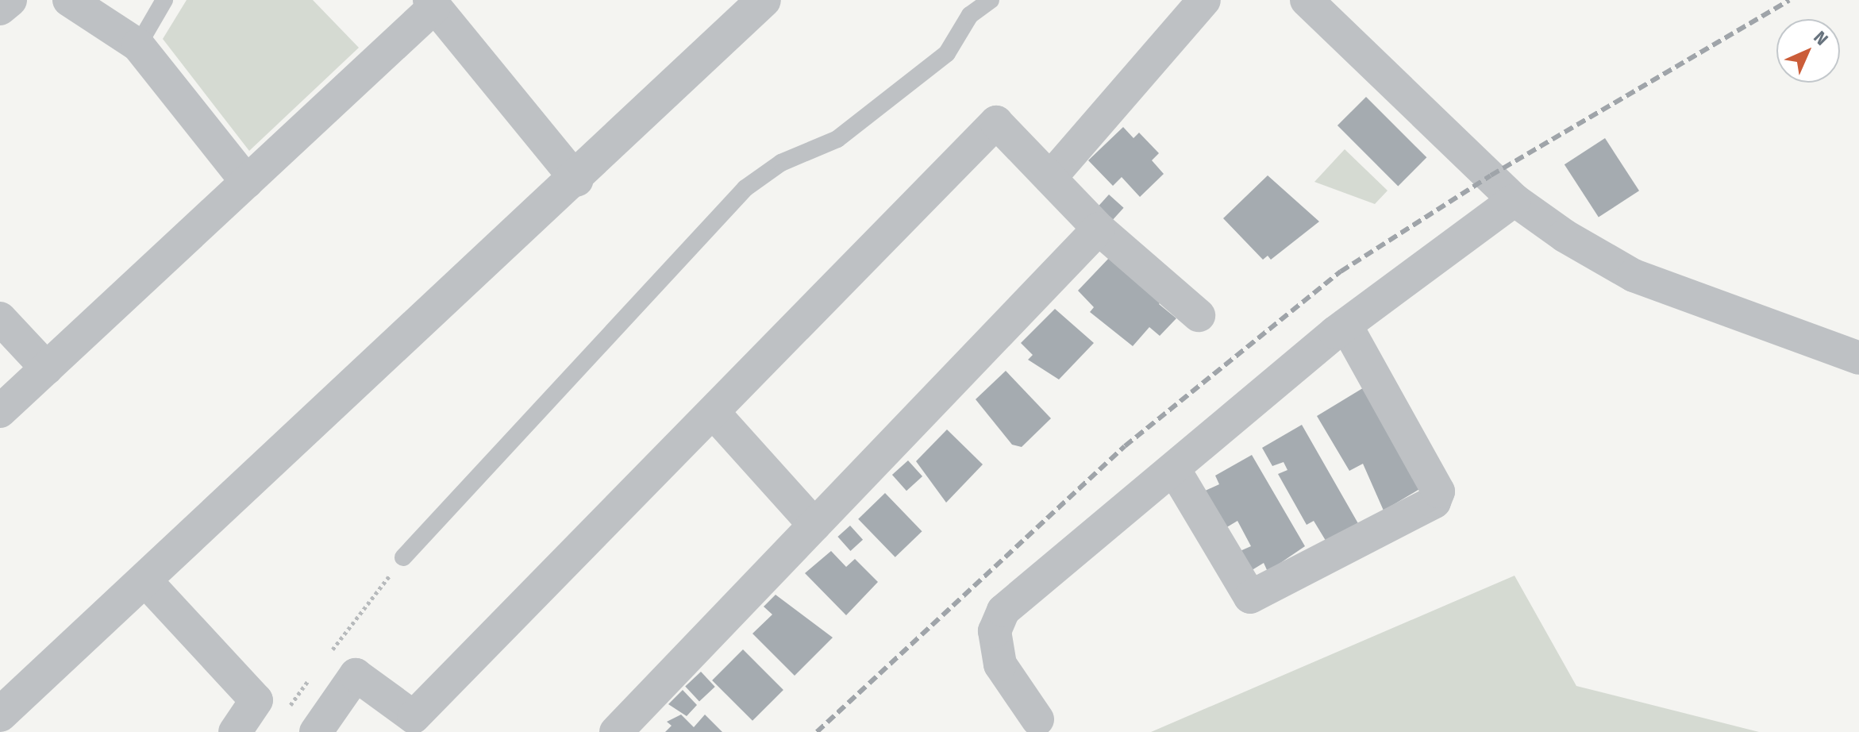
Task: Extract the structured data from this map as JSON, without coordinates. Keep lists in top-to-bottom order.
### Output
{
  "north": "top right"
}
